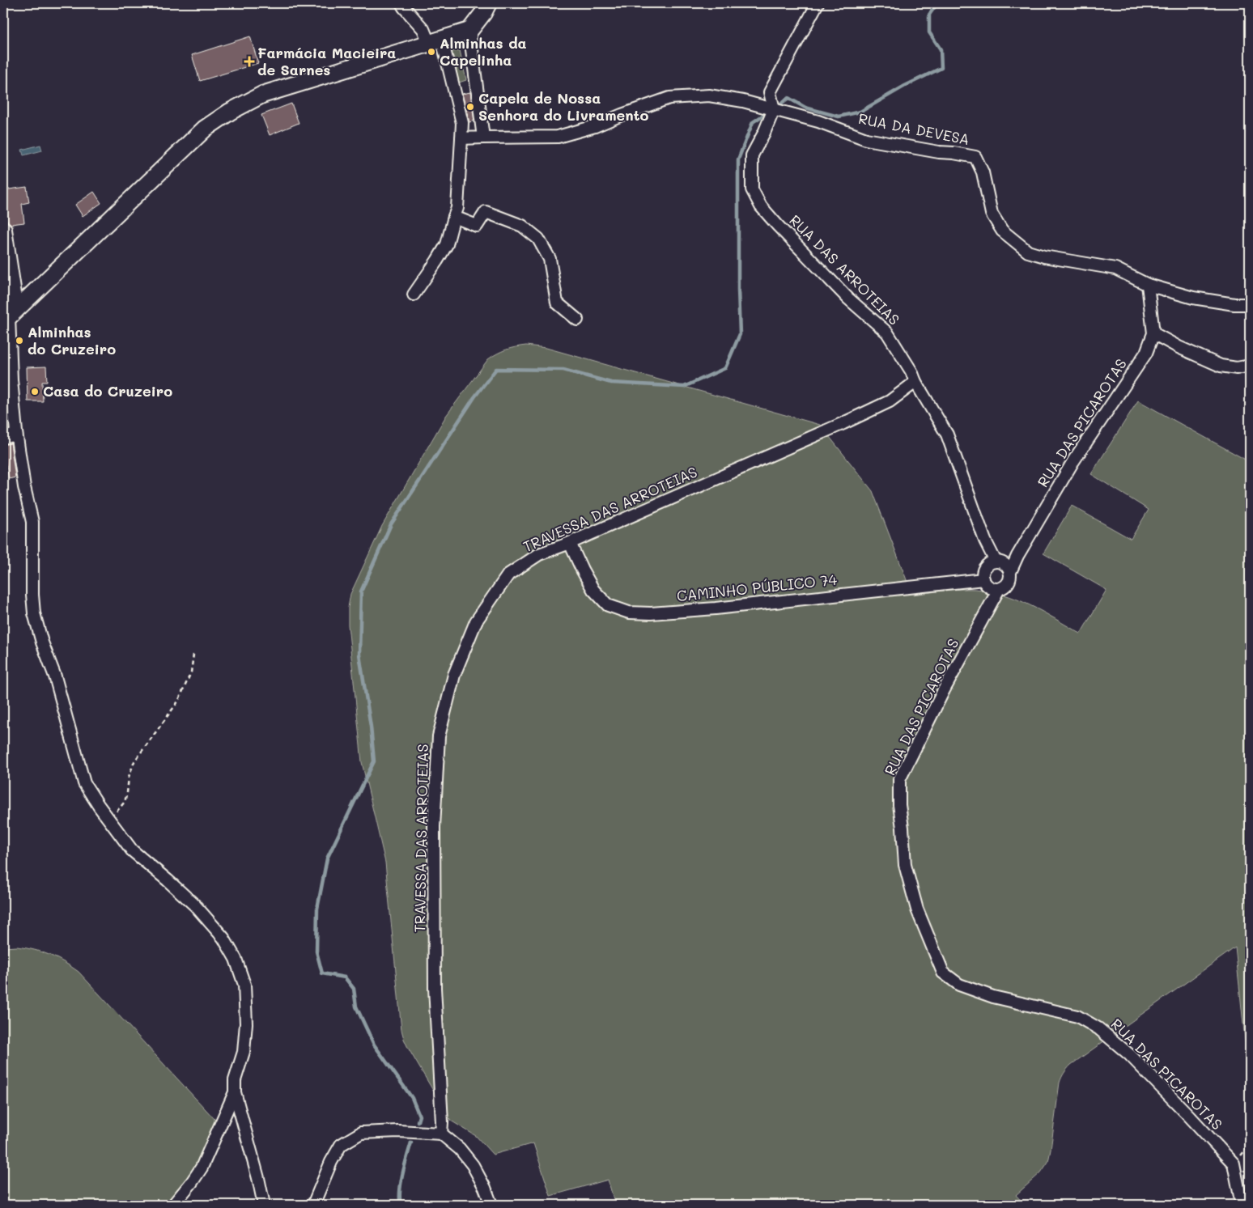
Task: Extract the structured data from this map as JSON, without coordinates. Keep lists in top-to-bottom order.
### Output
{
  "streets": {
    "street": [
      "RUA DA DEVESA",
      "RUA DAS ARROTEIAS",
      "RUA DAS PICAROTAS",
      "TRAVESSA DAS ARROTEIAS",
      "CAMINHO PÚBLICO 74"
    ]
  },
  "crossings": [
    ["RUA DA DEVESA", "RUA DAS ARROTEIAS"],
    ["RUA DA DEVESA", "RUA DAS PICAROTAS"],
    ["RUA DAS ARROTEIAS", "RUA DAS PICAROTAS"],
    ["RUA DAS ARROTEIAS", "TRAVESSA DAS ARROTEIAS"],
    ["RUA DAS ARROTEIAS", "CAMINHO PÚBLICO 74"],
    ["RUA DAS PICAROTAS", "CAMINHO PÚBLICO 74"],
    ["TRAVESSA DAS ARROTEIAS", "CAMINHO PÚBLICO 74"]
  ],
  "places": {
    "other": [
      "Alminhas da Capelinha",
      "Capela de Nossa Senhora do Livramento",
      "Alminhas do Cruzeiro",
      "Casa do Cruzeiro"
    ],
    "health": ["Farmácia Macieira de Sarnes"]
  }
}
